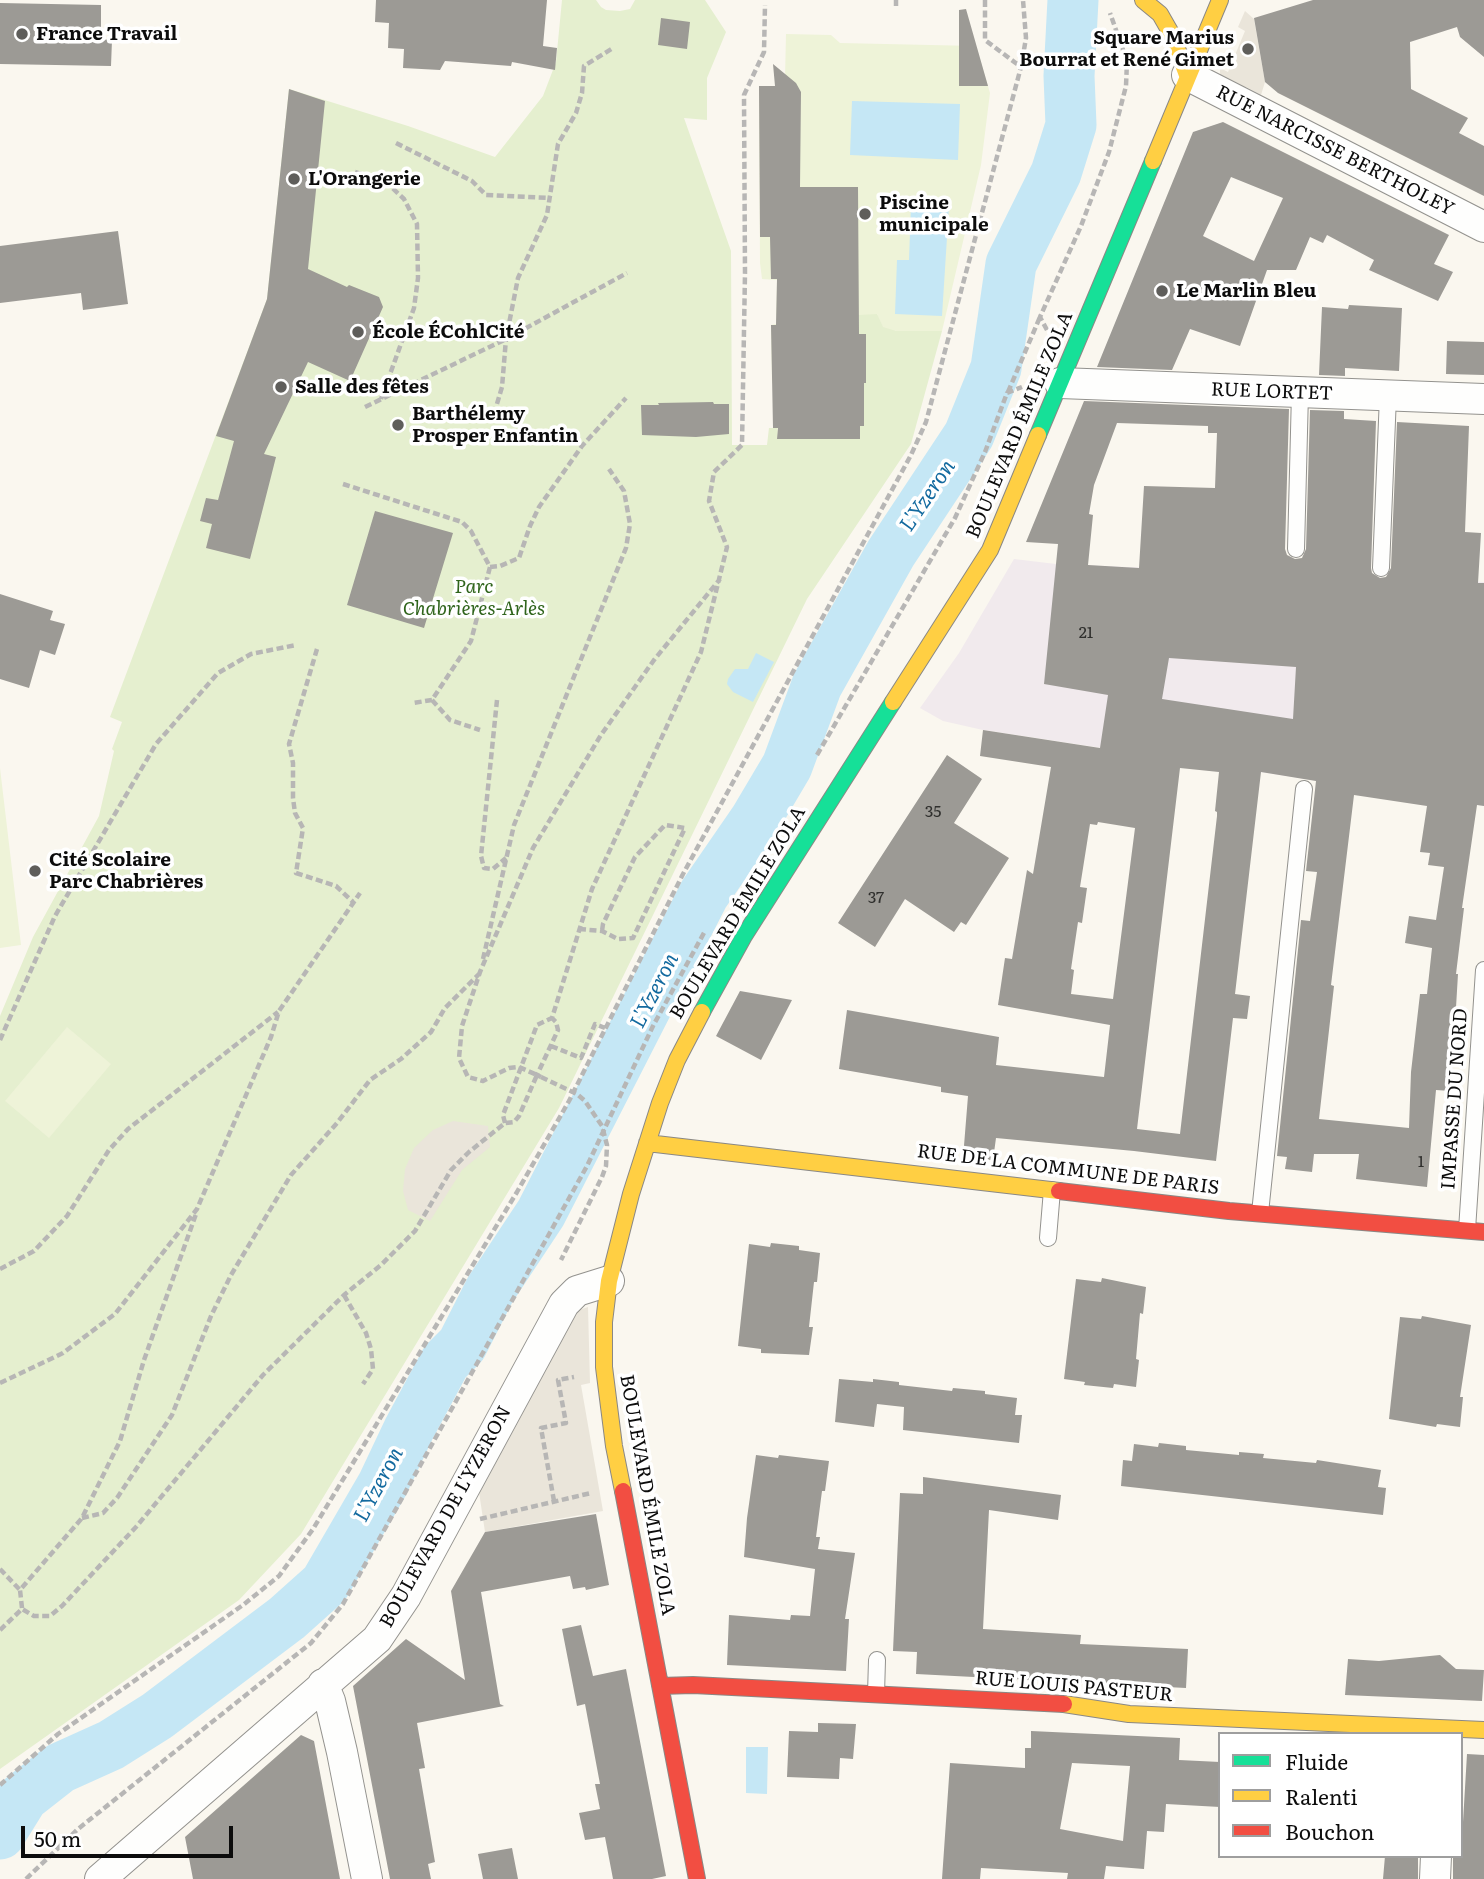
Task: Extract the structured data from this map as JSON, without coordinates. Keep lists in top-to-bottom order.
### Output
{
  "streets": {
    "main road": ["BOULEVARD ÉMILE ZOLA", "RUE DE LA COMMUNE DE PARIS", "RUE LOUIS PASTEUR"],
    "street": ["RUE NARCISSE BERTHOLEY", "RUE LORTET", "BOULEVARD DE L'YZERON"],
    "lane": ["IMPASSE DU NORD"]
  },
  "crossings": [
    ["RUE NARCISSE BERTHOLEY", "BOULEVARD ÉMILE ZOLA"],
    ["RUE LORTET", "BOULEVARD ÉMILE ZOLA"],
    ["BOULEVARD ÉMILE ZOLA", "RUE DE LA COMMUNE DE PARIS"],
    ["BOULEVARD ÉMILE ZOLA", "BOULEVARD DE L'YZERON"],
    ["BOULEVARD ÉMILE ZOLA", "RUE LOUIS PASTEUR"],
    ["IMPASSE DU NORD", "RUE DE LA COMMUNE DE PARIS"]
  ],
  "water": ["L'Yzeron"],
  "parks": ["Parc Chabrières-Arlès"],
  "places": [
    "France Travail",
    "Square Marius Bourrat et René Gimet",
    "L'Orangerie",
    "Piscine municipale",
    "Le Marlin Bleu",
    "École ÉCohlCité",
    "Salle des fêtes",
    "Barthélemy Prosper Enfantin",
    "Cité Scolaire Parc Chabrières"
  ],
  "house_numbers": [
    "21",
    "35",
    "37",
    "1"
  ],
  "legend": ["Fluide", "Ralenti", "Bouchon"],
  "scale_bar": "50 m"
}
